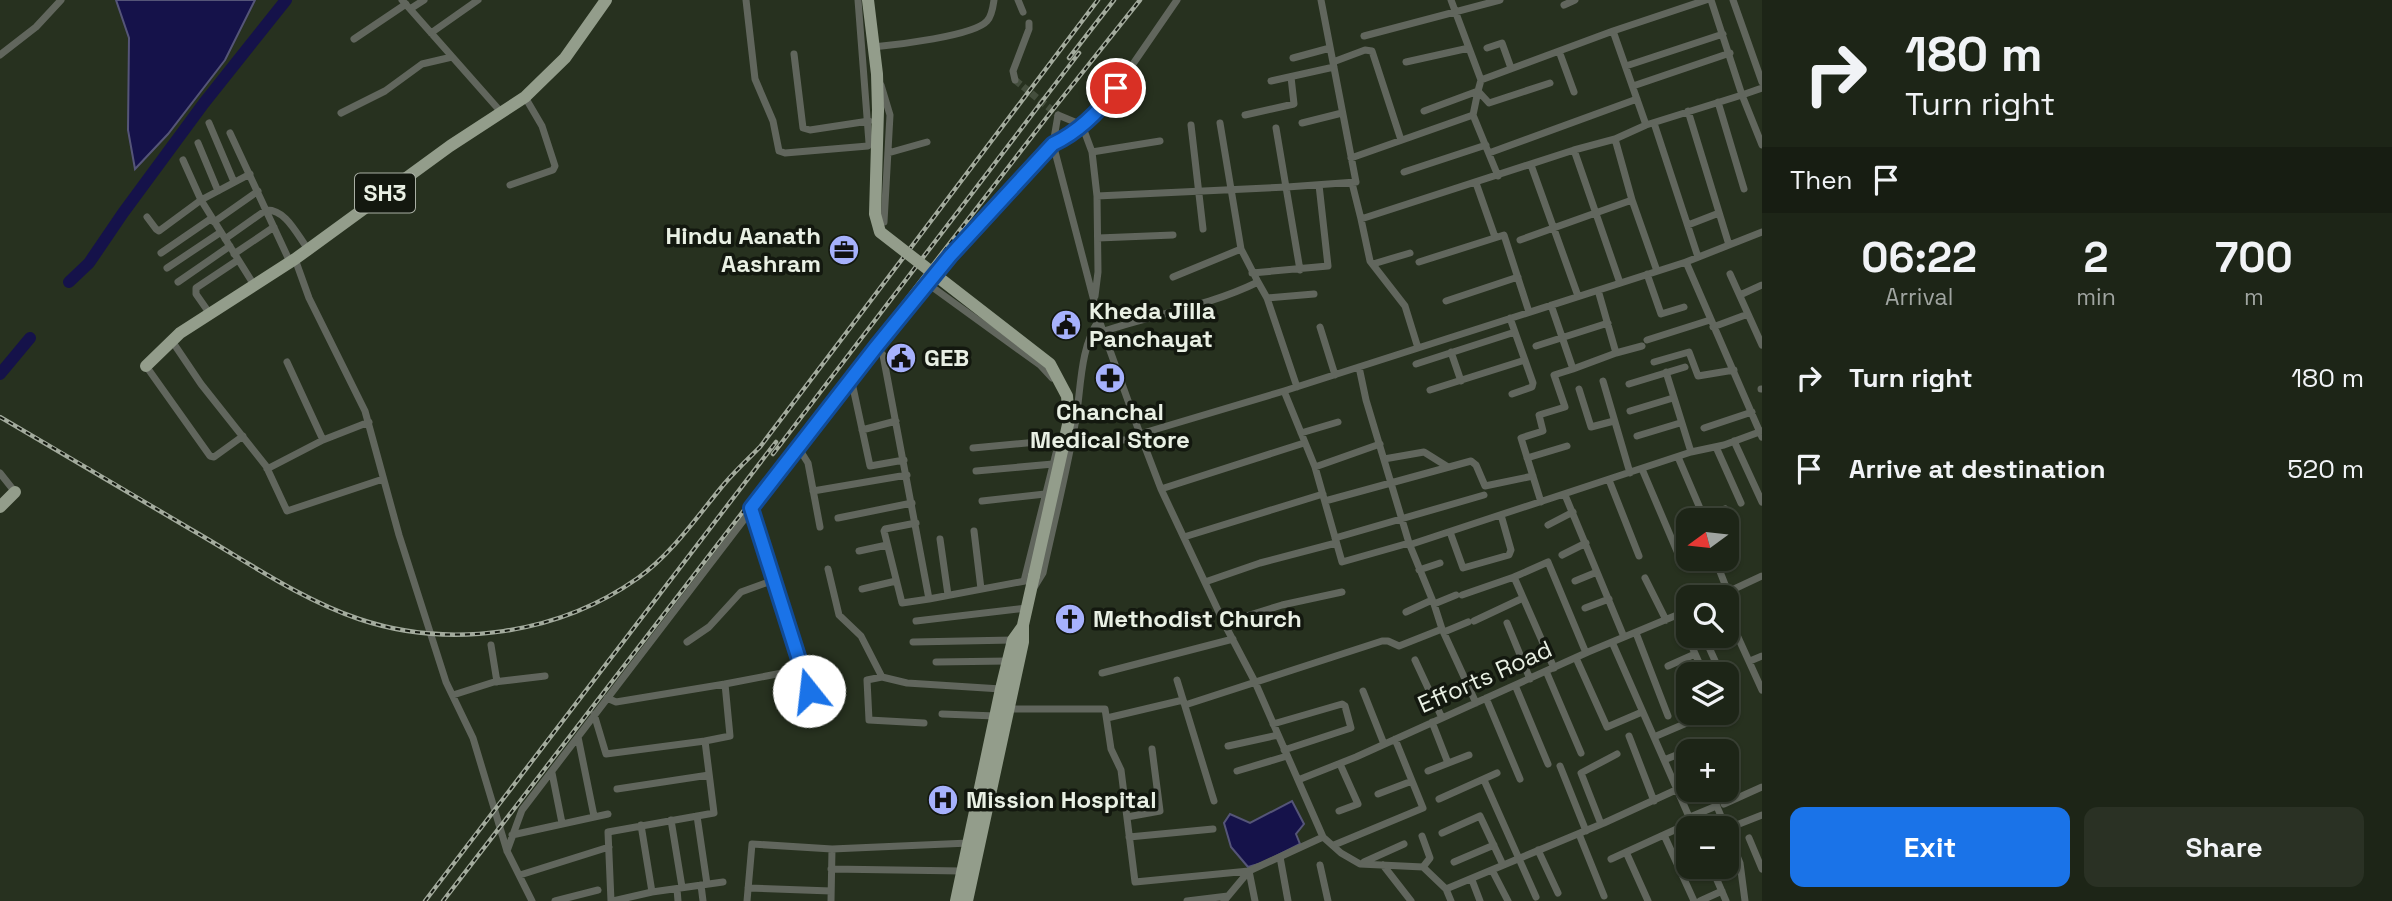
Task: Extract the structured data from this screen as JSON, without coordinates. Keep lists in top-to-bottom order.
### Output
{
  "streets": {
    "main road": ["SH3"],
    "street": ["Efforts Road"]
  },
  "places": {
    "office": ["Hindu Aanath Aashram"],
    "public building": ["Kheda Jilla Panchayat", "GEB"],
    "pharmacy": ["Chanchal Medical Store"],
    "church": ["Methodist Church"],
    "hospital": ["Mission Hospital"]
  },
  "north": "left",
  "page": {
    "turn": ["180 m", "Turn right"],
    "then": "Then",
    "eta": [
      "06:22",
      "Arrival",
      "2",
      "min",
      "700",
      "m"
    ],
    "list": [
      {
        "name": "Turn right",
        "value": "180 m"
      },
      {
        "name": "Arrive at destination",
        "value": "520 m"
      }
    ],
    "map_buttons": ["+", "−"],
    "buttons": ["Exit", "Share"]
  }
}
